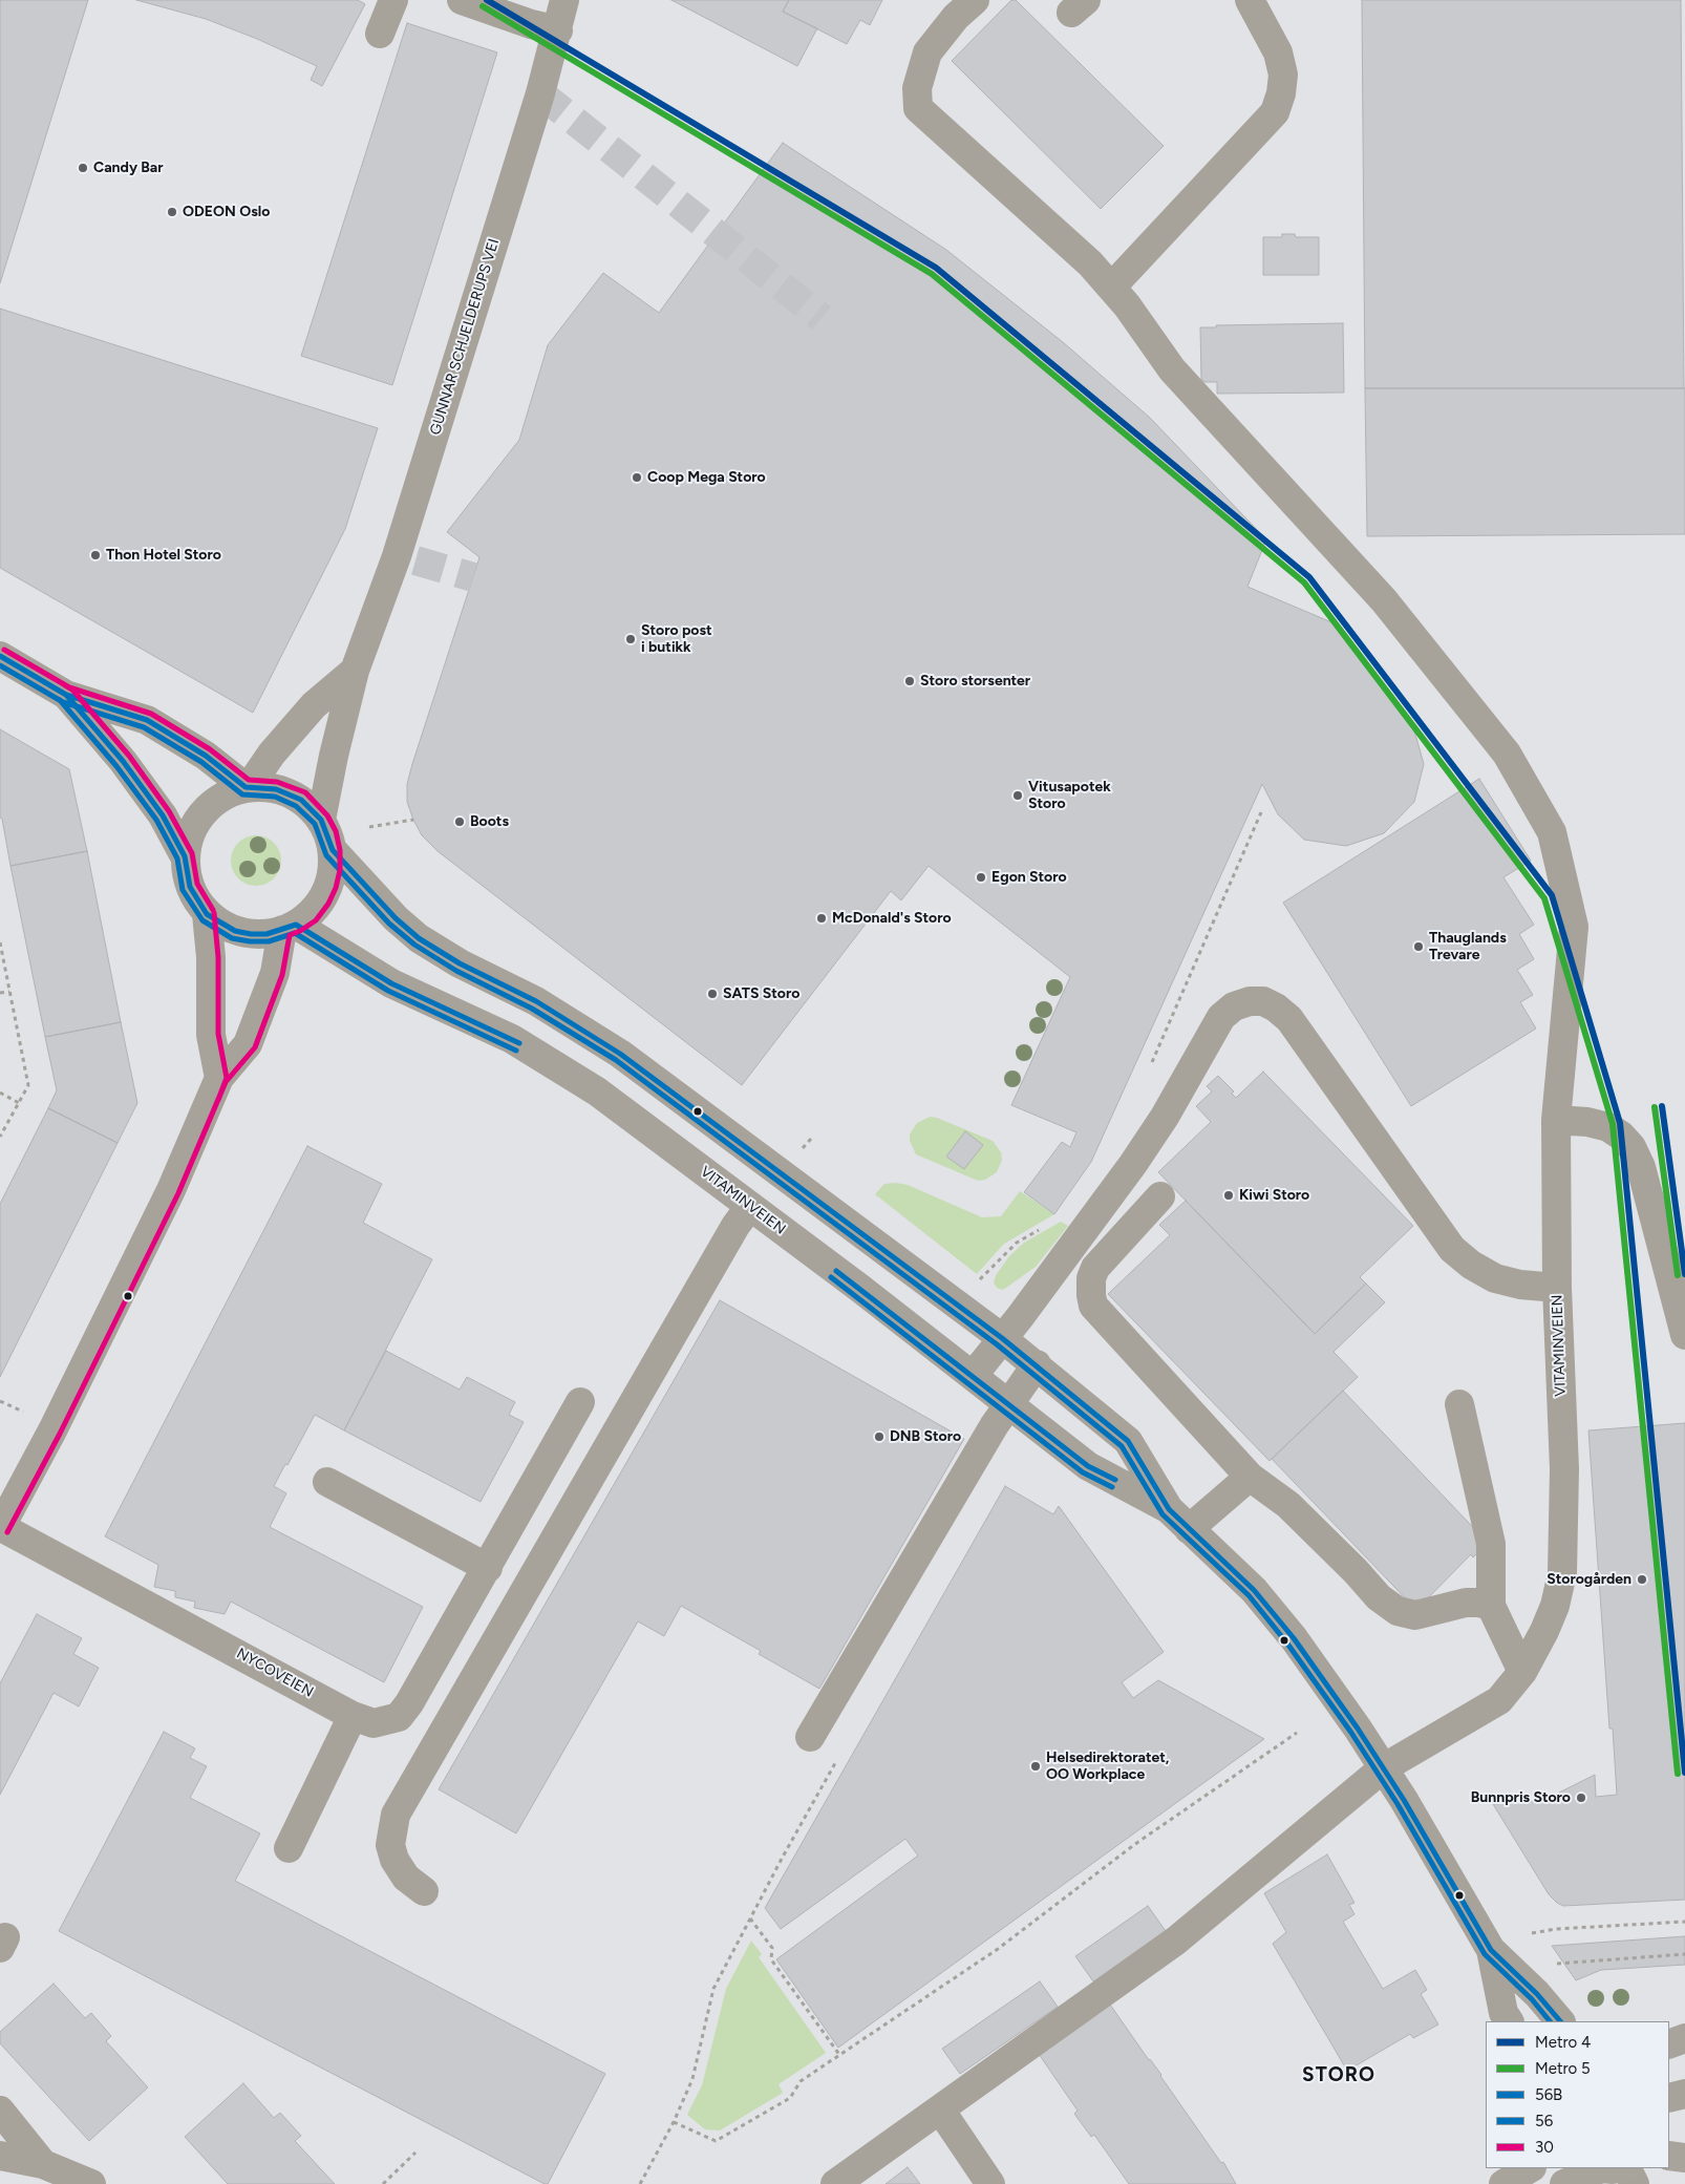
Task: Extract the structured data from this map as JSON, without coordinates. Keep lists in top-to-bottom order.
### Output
{
  "streets": {
    "street": ["GUNNAR SCHJELDERUPS VEI", "VITAMINVEIEN", "NYCOVEIEN"]
  },
  "crossings": [
    ["GUNNAR SCHJELDERUPS VEI", "VITAMINVEIEN"],
    ["GUNNAR SCHJELDERUPS VEI", "NYCOVEIEN"],
    ["VITAMINVEIEN", "NYCOVEIEN"]
  ],
  "districts": ["STORO"],
  "places": [
    "Candy Bar",
    "ODEON Oslo",
    "Coop Mega Storo",
    "Thon Hotel Storo",
    "Storo post i butikk",
    "Storo storsenter",
    "Vitusapotek Storo",
    "Boots",
    "Egon Storo",
    "McDonald's Storo",
    "Thauglands Trevare",
    "SATS Storo",
    "Kiwi Storo",
    "DNB Storo",
    "Storogården",
    "Helsedirektoratet, OO Workplace",
    "Bunnpris Storo"
  ],
  "lines": [
    "metro line 4",
    "metro line 5",
    "transit line 30",
    "transit line 56B",
    "transit line 56"
  ],
  "legend": [
    "Metro 4",
    "Metro 5",
    "56B",
    "56",
    "30"
  ]
}
